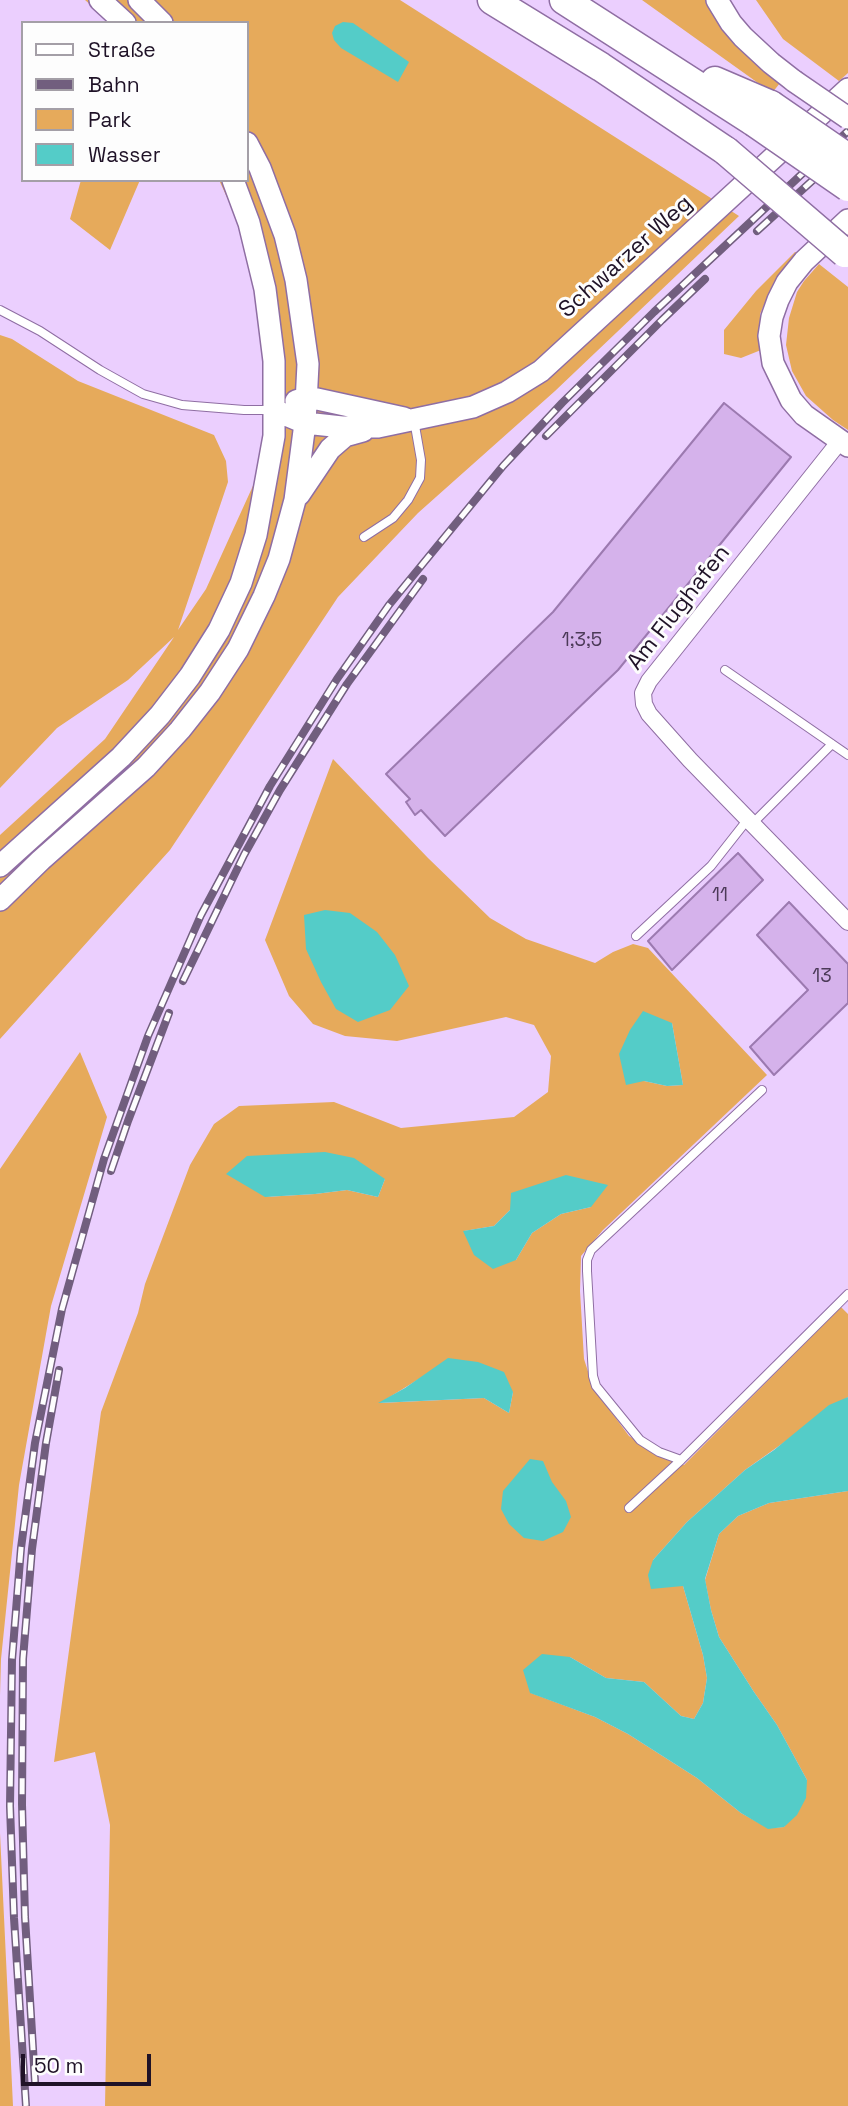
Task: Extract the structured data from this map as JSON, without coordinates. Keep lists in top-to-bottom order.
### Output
{
  "streets": {
    "street": ["Schwarzer Weg", "Am Flughafen"]
  },
  "house_numbers": ["1;3;5", "11", "13"],
  "legend": [
    "Straße",
    "Bahn",
    "Park",
    "Wasser"
  ],
  "scale_bar": "50 m"
}
